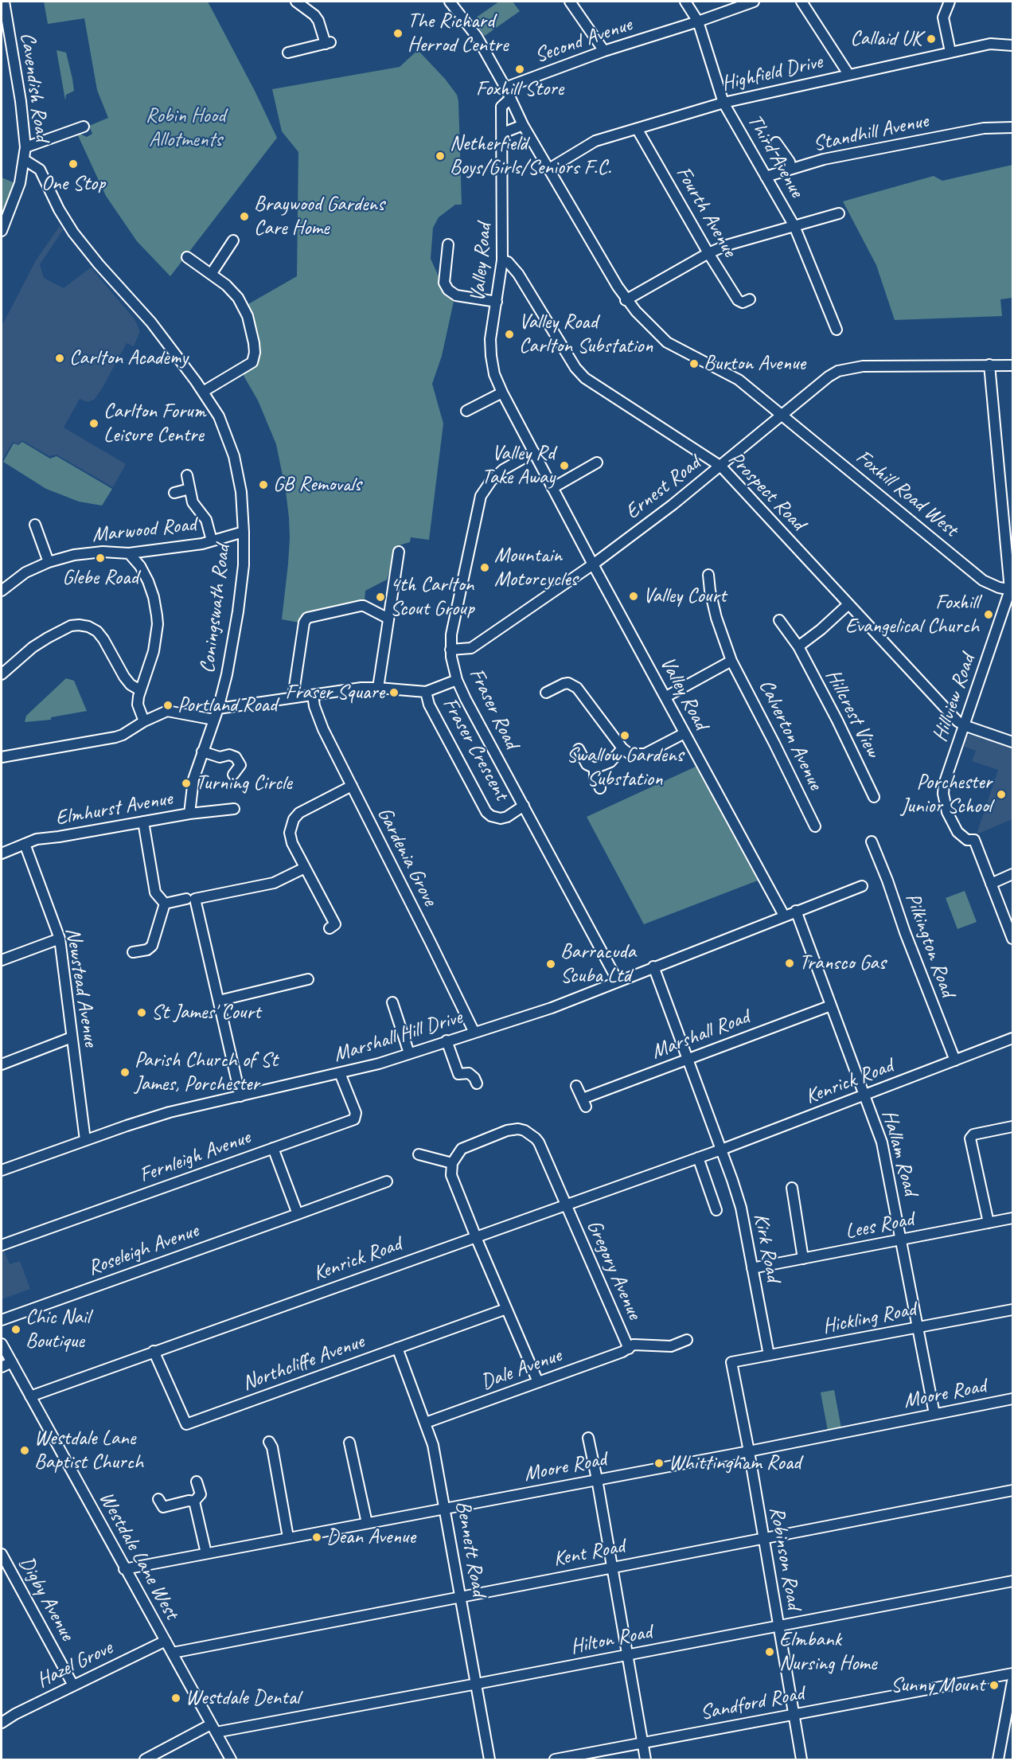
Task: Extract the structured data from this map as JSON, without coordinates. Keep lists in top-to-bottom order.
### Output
{
  "streets": {
    "street": [
      "Second Avenue",
      "Highfield Drive",
      "Cavendish Road",
      "Standhill Avenue",
      "Third Avenue",
      "Fourth Avenue",
      "Valley Road",
      "Ernest Road",
      "Prospect Road",
      "Foxhill Road West",
      "Marwood Road",
      "Coningswath Road",
      "Hillview Road",
      "Fraser Road",
      "Hillcrest View",
      "Calverton Avenue",
      "Fraser Crescent",
      "Elmhurst Avenue",
      "Gardenia Grove",
      "Pilkington Road",
      "Newstead Avenue",
      "Marshall Road",
      "Marshall Hill Drive",
      "Kenrick Road",
      "Hallam Road",
      "Fernleigh Avenue",
      "Lees Road",
      "Kirk Road",
      "Roseleigh Avenue",
      "Gregory Avenue",
      "Hickling Road",
      "Northcliffe Avenue",
      "Dale Avenue",
      "Moore Road",
      "Bennett Road",
      "Kent Road",
      "Westdale Lane West",
      "Robinson Road",
      "Digby Avenue",
      "Hilton Road",
      "Hazel Grove",
      "Sandford Road"
    ]
  },
  "crossings": [
    ["Second Avenue", "Third Avenue"],
    ["Second Avenue", "Foxhill Road West"],
    ["Highfield Drive", "Third Avenue"],
    ["Highfield Drive", "Fourth Avenue"],
    ["Highfield Drive", "Foxhill Road West"],
    ["Cavendish Road", "Coningswath Road"],
    ["Standhill Avenue", "Third Avenue"],
    ["Valley Road", "Ernest Road"],
    ["Valley Road", "Prospect Road"],
    ["Valley Road", "Foxhill Road West"],
    ["Valley Road", "Fraser Road"],
    ["Valley Road", "Marshall Hill Drive"],
    ["Ernest Road", "Prospect Road"],
    ["Ernest Road", "Foxhill Road West"],
    ["Ernest Road", "Hillview Road"],
    ["Ernest Road", "Fraser Road"],
    ["Prospect Road", "Hillview Road"],
    ["Foxhill Road West", "Hillview Road"],
    ["Marwood Road", "Coningswath Road"],
    ["Coningswath Road", "Elmhurst Avenue"],
    ["Fraser Road", "Fraser Crescent"],
    ["Fraser Road", "Marshall Hill Drive"],
    ["Elmhurst Avenue", "Newstead Avenue"],
    ["Gardenia Grove", "Marshall Hill Drive"],
    ["Pilkington Road", "Kenrick Road"],
    ["Newstead Avenue", "Marshall Hill Drive"],
    ["Marshall Road", "Hallam Road"],
    ["Marshall Road", "Kirk Road"],
    ["Marshall Hill Drive", "Hallam Road"],
    ["Marshall Hill Drive", "Fernleigh Avenue"],
    ["Marshall Hill Drive", "Kirk Road"],
    ["Kenrick Road", "Hallam Road"],
    ["Kenrick Road", "Kirk Road"],
    ["Kenrick Road", "Gregory Avenue"],
    ["Kenrick Road", "Northcliffe Avenue"],
    ["Kenrick Road", "Westdale Lane West"],
    ["Hallam Road", "Lees Road"],
    ["Hallam Road", "Hickling Road"],
    ["Hallam Road", "Moore Road"],
    ["Lees Road", "Kirk Road"],
    ["Kirk Road", "Hickling Road"],
    ["Gregory Avenue", "Dale Avenue"],
    ["Hickling Road", "Robinson Road"],
    ["Northcliffe Avenue", "Bennett Road"],
    ["Dale Avenue", "Bennett Road"],
    ["Moore Road", "Bennett Road"],
    ["Moore Road", "Westdale Lane West"],
    ["Moore Road", "Robinson Road"],
    ["Bennett Road", "Kent Road"],
    ["Bennett Road", "Hilton Road"],
    ["Kent Road", "Westdale Lane West"],
    ["Kent Road", "Robinson Road"],
    ["Westdale Lane West", "Hilton Road"],
    ["Westdale Lane West", "Hazel Grove"],
    ["Robinson Road", "Hilton Road"],
    ["Robinson Road", "Sandford Road"],
    ["Digby Avenue", "Hazel Grove"]
  ],
  "parks": ["Robin Hood Allotments"],
  "places": [
    "The Richard Herrod Centre",
    "Callaid UK",
    "Foxhill Store",
    "Netherfield Boys/Girls/Seniors F.C.",
    "One Stop",
    "Braywood Gardens Care Home",
    "Valley Road Carlton Substation",
    "Carlton Academy",
    "Burton Avenue",
    "Carlton Forum Leisure Centre",
    "Valley Rd Take Away",
    "GB Removals",
    "Glebe Road",
    "Mountain Motorcycles",
    "Valley Court",
    "4th Carlton Scout Group",
    "Foxhill Evangelical Church",
    "Fraser Square",
    "Portland Road",
    "Swallow Gardens Substation",
    "Turning Circle",
    "Porchester Junior School",
    "Transco Gas",
    "Barracuda Scuba Ltd",
    "St James' Court",
    "Parish Church of St James, Porchester",
    "Chic Nail Boutique",
    "Westdale Lane Baptist Church",
    "Whittingham Road",
    "Dean Avenue",
    "Elmbank Nursing Home",
    "Sunny Mount",
    "Westdale Dental"
  ]
}
